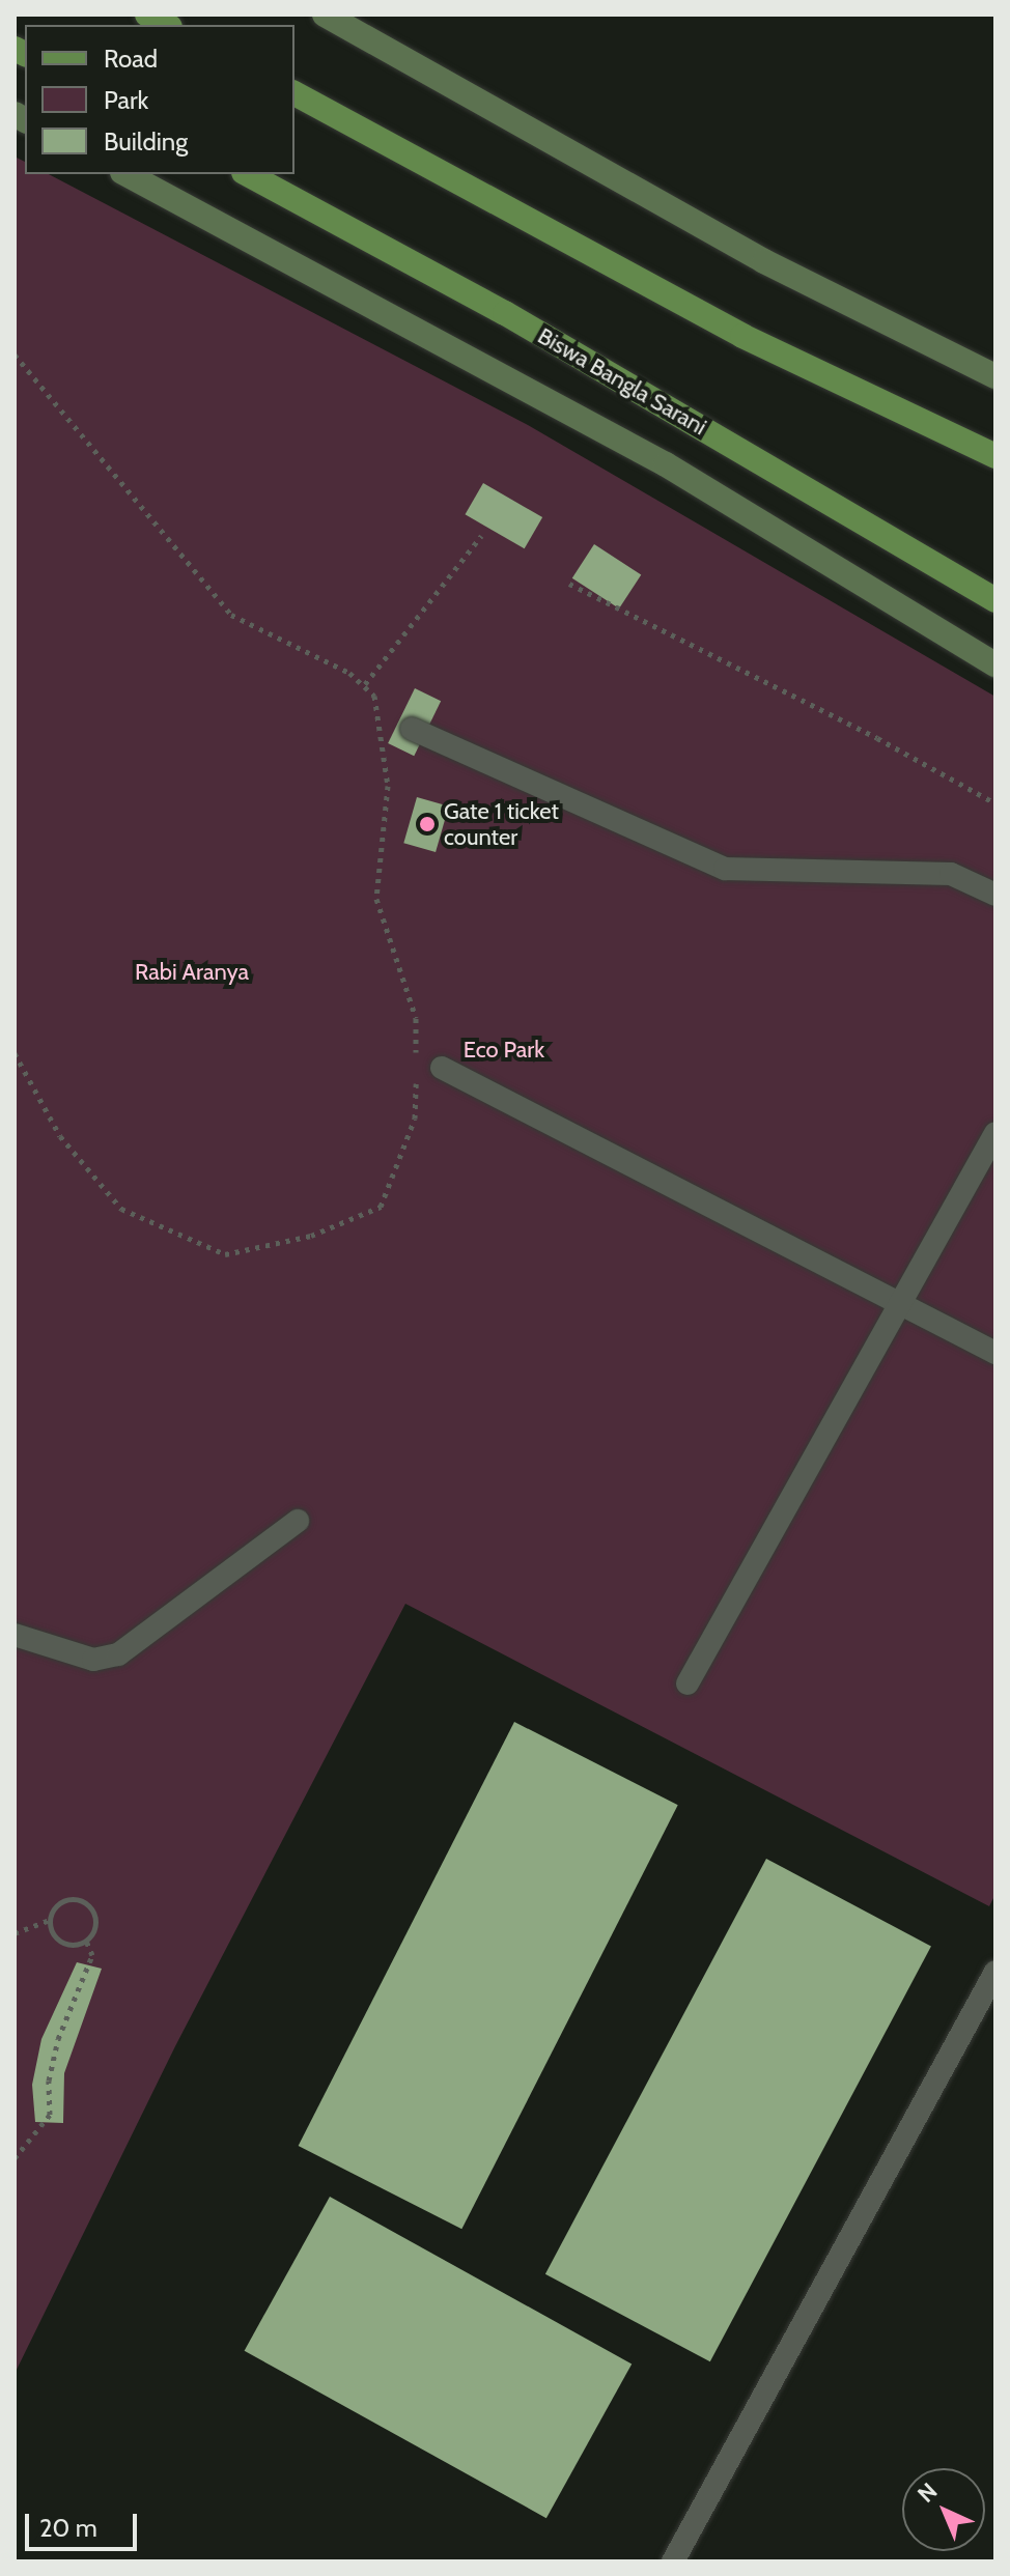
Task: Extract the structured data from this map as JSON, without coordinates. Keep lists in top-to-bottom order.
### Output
{
  "streets": {
    "main road": ["Biswa Bangla Sarani"]
  },
  "parks": ["Rabi Aranya", "Eco Park"],
  "places": ["Gate 1 ticket counter"],
  "legend": ["Road", "Park", "Building"],
  "scale_bar": "20 m",
  "north": "top left"
}
